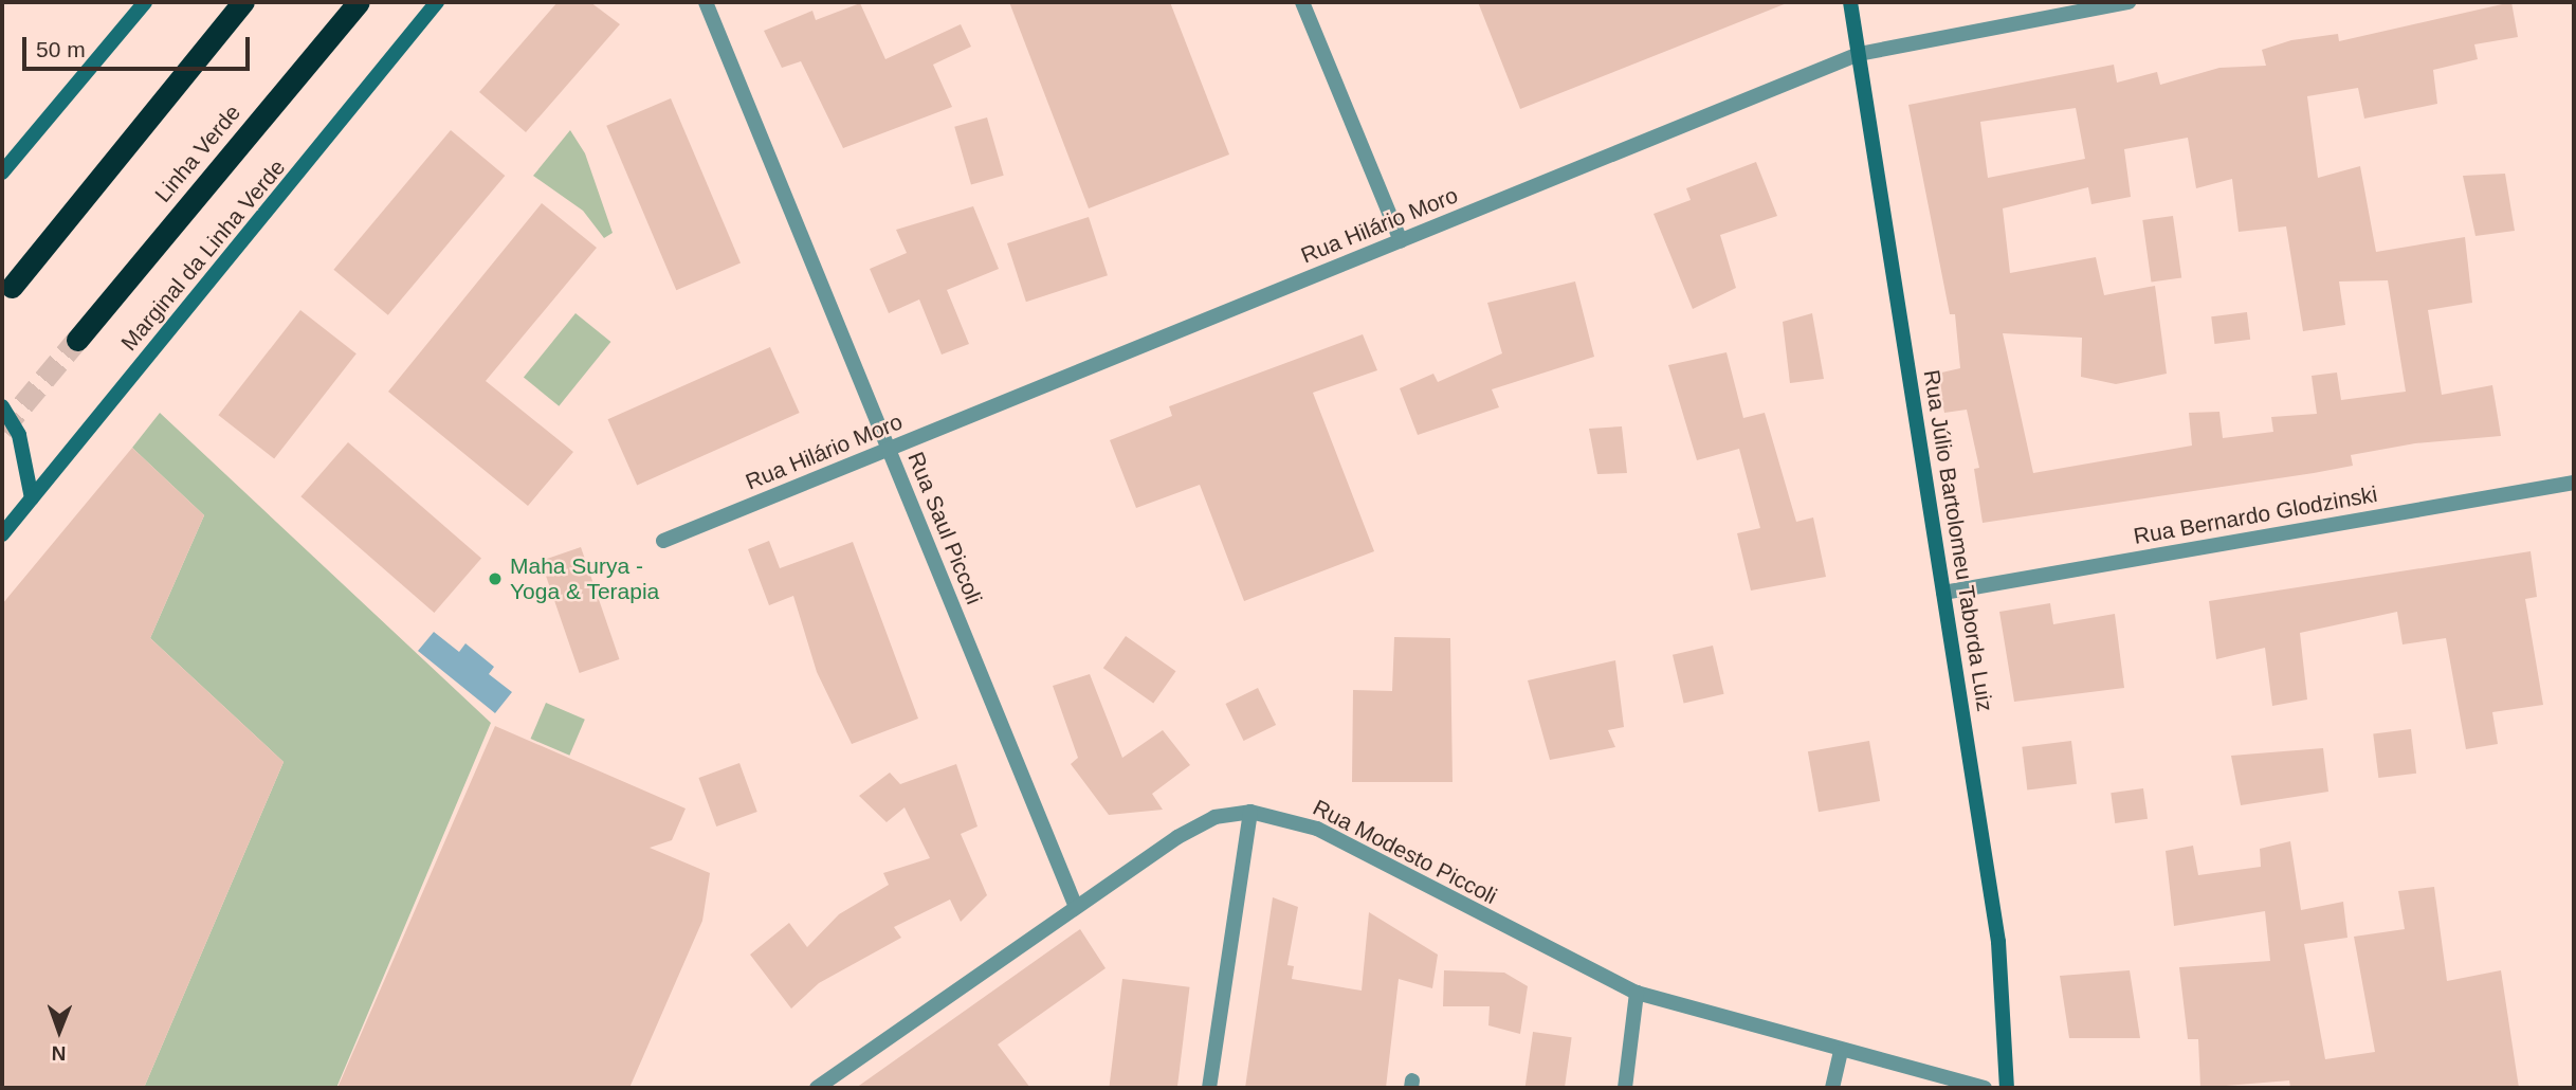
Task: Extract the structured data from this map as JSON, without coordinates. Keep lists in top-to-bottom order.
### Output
{
  "streets": {
    "highway": ["Linha Verde"],
    "main road": ["Marginal da Linha Verde", "Rua Júlio Bartolomeu Taborda Luiz"],
    "street": [
      "Rua Hilário Moro",
      "Rua Bernardo Glodzinski",
      "Rua Saul Piccoli",
      "Rua Modesto Piccoli"
    ]
  },
  "crossings": [
    ["Rua Hilário Moro", "Rua Saul Piccoli"],
    ["Rua Hilário Moro", "Rua Júlio Bartolomeu Taborda Luiz"],
    ["Rua Bernardo Glodzinski", "Rua Júlio Bartolomeu Taborda Luiz"],
    ["Rua Saul Piccoli", "Rua Modesto Piccoli"]
  ],
  "places": ["Maha Surya - Yoga & Terapia"],
  "scale_bar": "50 m",
  "north": "bottom"
}
